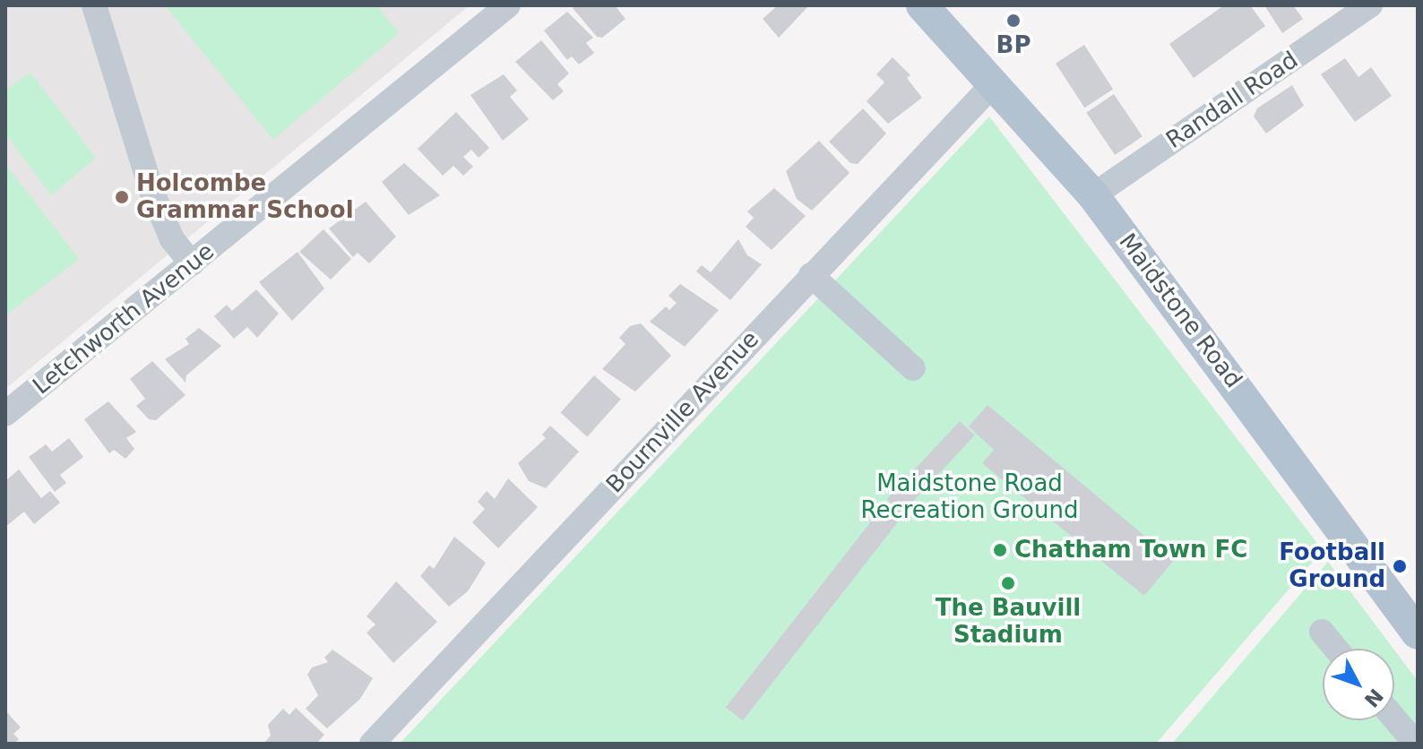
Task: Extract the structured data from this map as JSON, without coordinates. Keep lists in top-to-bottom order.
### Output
{
  "streets": {
    "main road": ["Maidstone Road"],
    "street": ["Randall Road", "Letchworth Avenue", "Bournville Avenue"]
  },
  "crossings": [
    ["Randall Road", "Maidstone Road"],
    ["Maidstone Road", "Bournville Avenue"]
  ],
  "parks": ["Maidstone Road Recreation Ground"],
  "places": [
    "BP",
    "Holcombe Grammar School",
    "Chatham Town FC",
    "Football Ground",
    "The Bauvill Stadium"
  ],
  "north": "bottom right"
}
